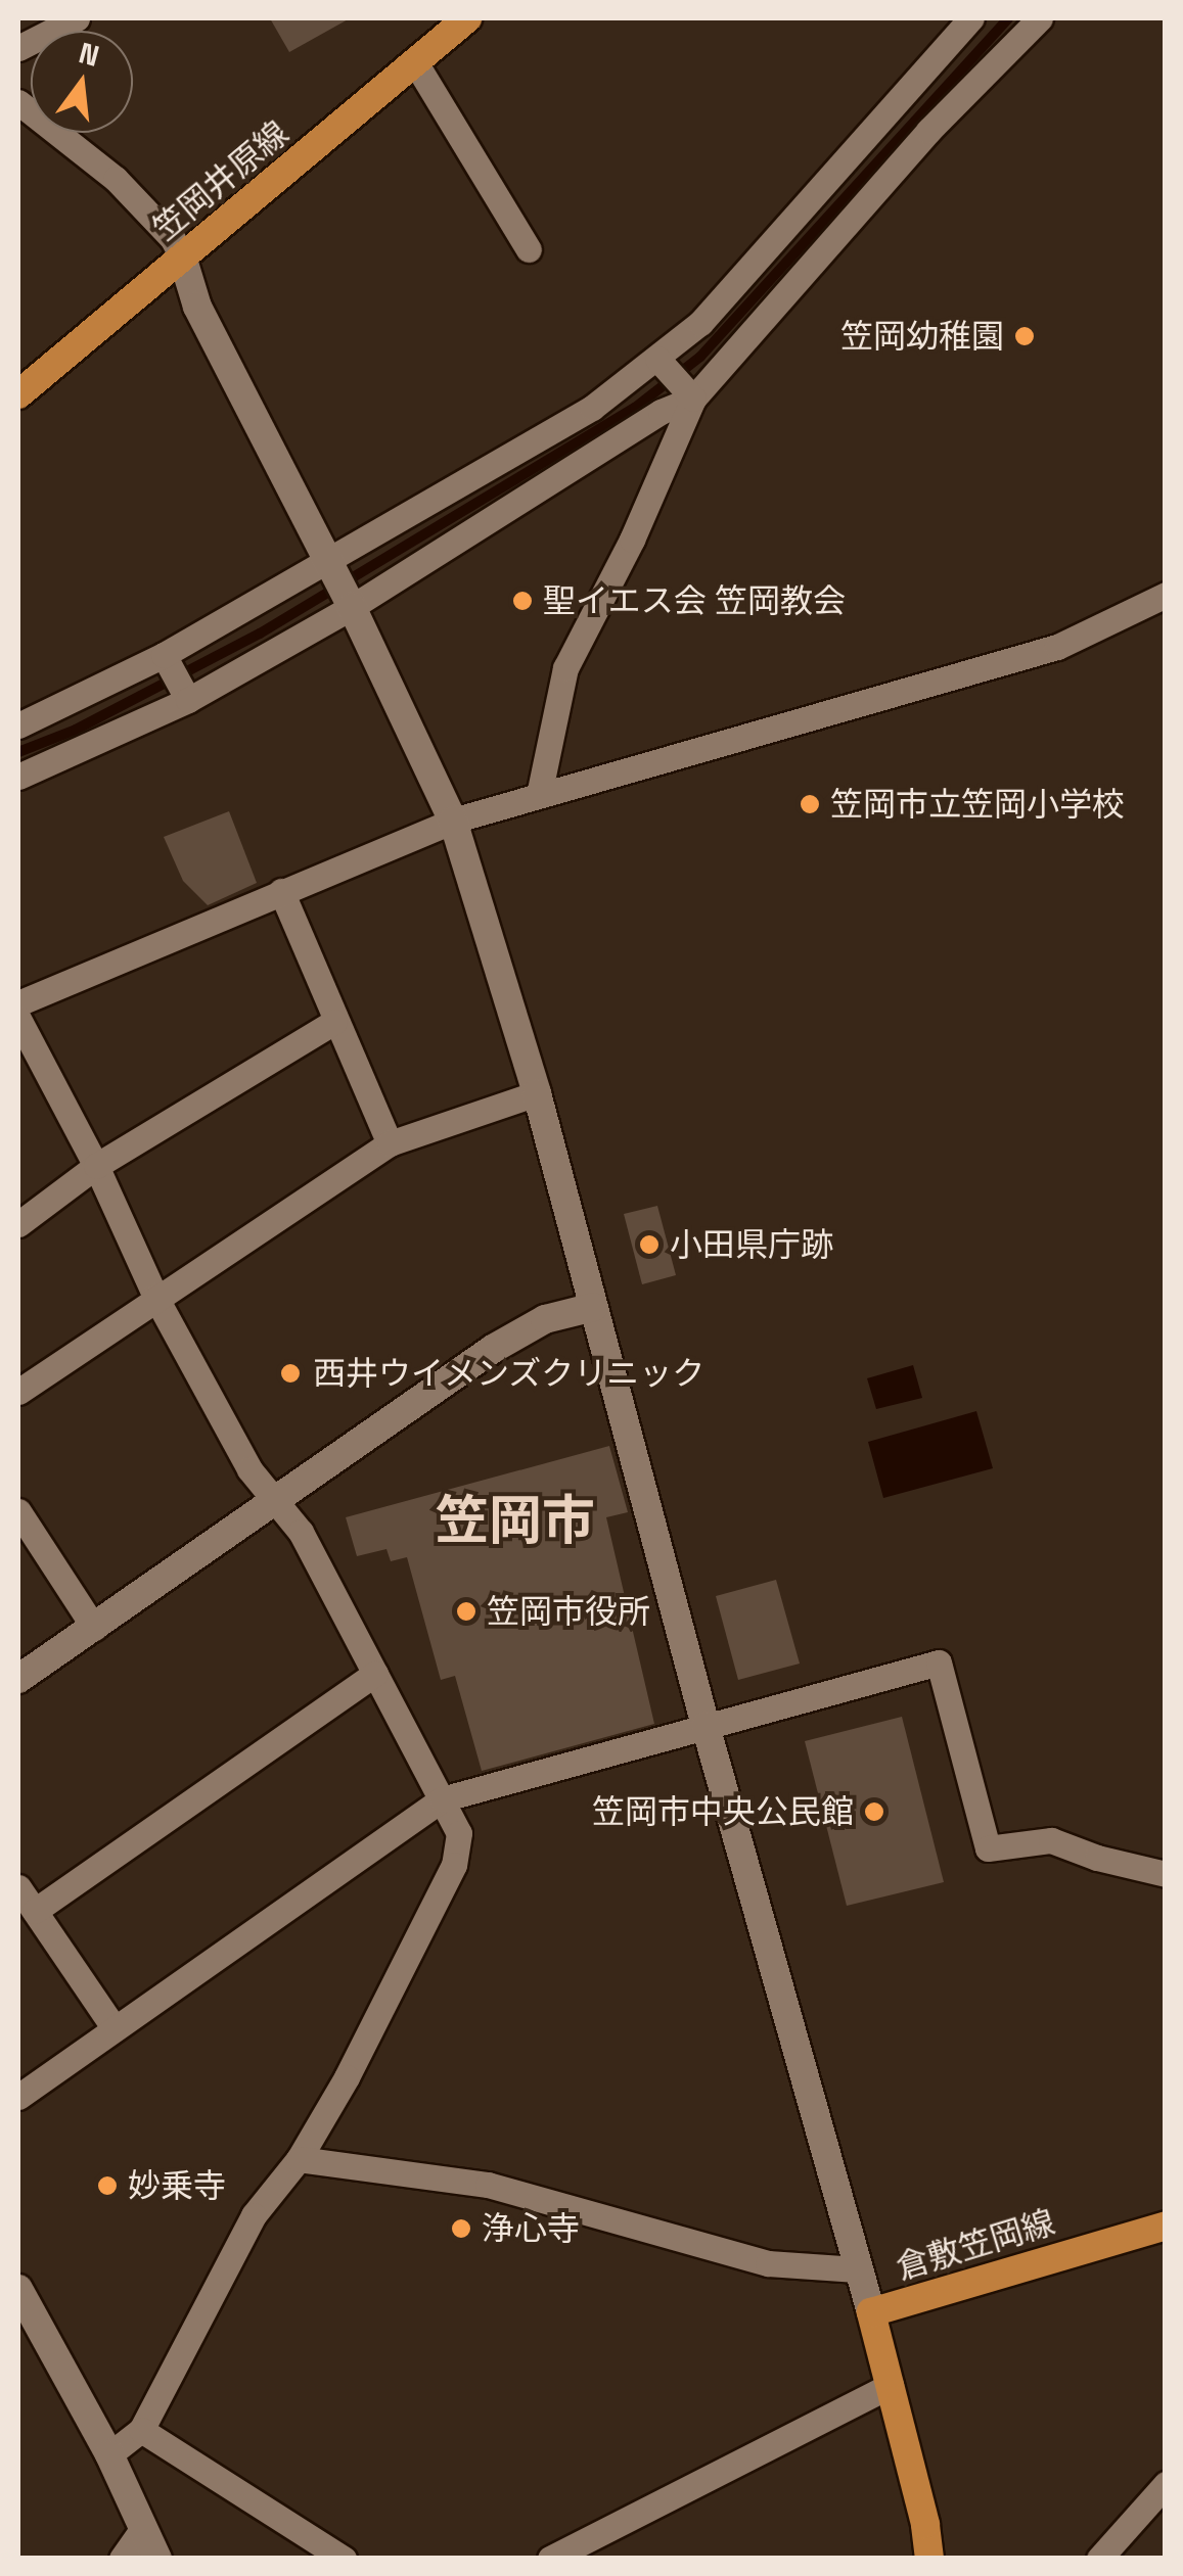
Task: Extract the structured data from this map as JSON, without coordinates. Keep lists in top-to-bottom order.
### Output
{
  "streets": {
    "main road": ["笠岡井原線", "倉敷笠岡線"]
  },
  "districts": ["笠岡市"],
  "places": [
    "笠岡幼稚園",
    "聖イエス会 笠岡教会",
    "笠岡市立笠岡小学校",
    "小田県庁跡",
    "西井ウイメンズクリニック",
    "笠岡市役所",
    "笠岡市中央公民館",
    "妙乗寺",
    "浄心寺"
  ],
  "north": "top"
}
